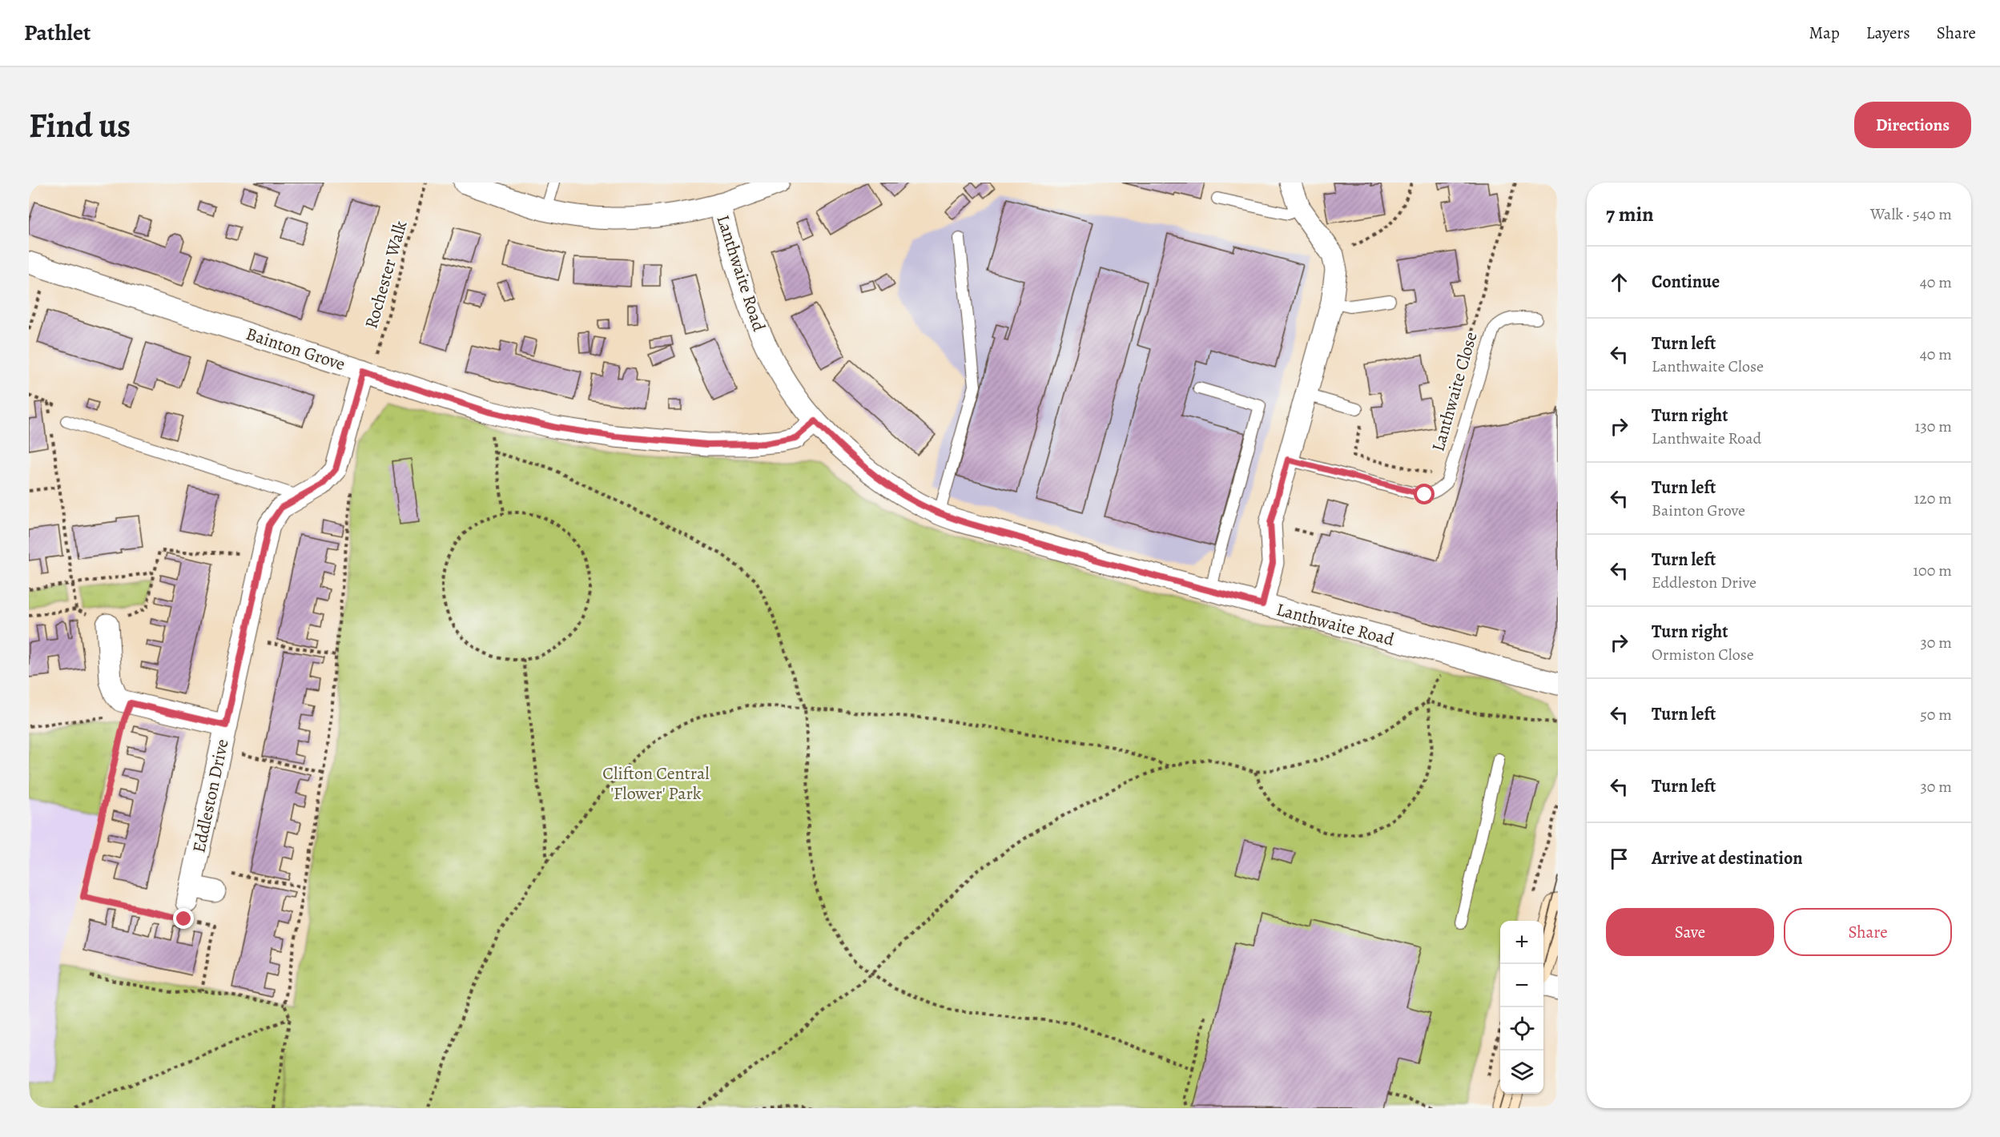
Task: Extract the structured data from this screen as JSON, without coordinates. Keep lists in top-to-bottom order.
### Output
{
  "streets": {
    "street": ["Lanthwaite Road", "Bainton Grove", "Eddleston Drive"],
    "path": ["Rochester Walk", "Lanthwaite Close"]
  },
  "crossings": [
    ["Lanthwaite Road", "Bainton Grove"],
    ["Rochester Walk", "Bainton Grove"],
    ["Rochester Walk", "Eddleston Drive"],
    ["Bainton Grove", "Eddleston Drive"]
  ],
  "parks": ["Clifton Central 'Flower' Park"],
  "page": {
    "header": "Pathlet",
    "nav": ["Map", "Layers", "Share"],
    "buttons": [
      "Directions",
      ["Save", "Share"]
    ],
    "title": "Find us",
    "heading": ["7 min", "Walk · 540 m"],
    "list": [
      ["Continue", "40 m"],
      ["Turn left", "Lanthwaite Close", "40 m"],
      ["Turn right", "Lanthwaite Road", "130 m"],
      ["Turn left", "Bainton Grove", "120 m"],
      ["Turn left", "Eddleston Drive", "100 m"],
      ["Turn right", "Ormiston Close", "30 m"],
      ["Turn left", "50 m"],
      ["Turn left", "30 m"],
      "Arrive at destination"
    ],
    "map_buttons": ["+", "−"]
  }
}
